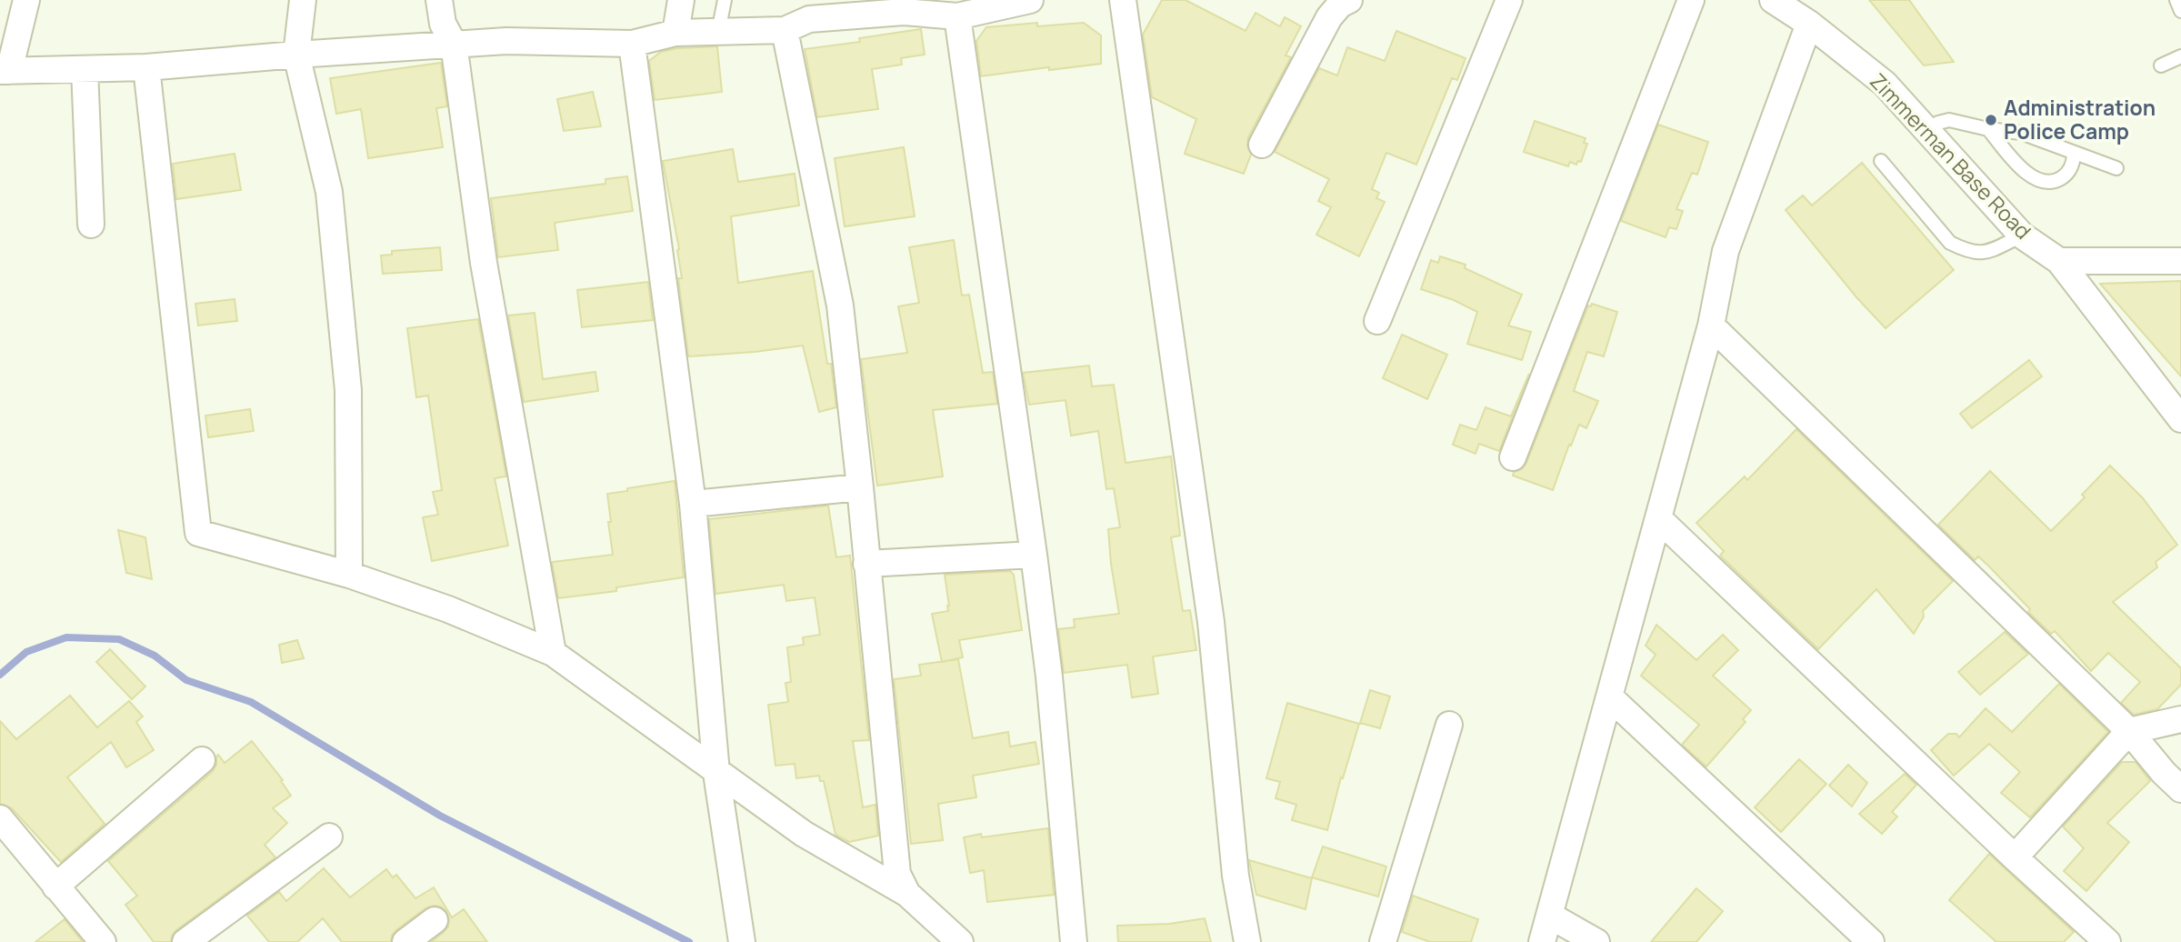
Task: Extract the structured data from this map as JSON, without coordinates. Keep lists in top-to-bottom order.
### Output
{
  "streets": {
    "street": ["Zimmerman Base Road"]
  },
  "places": ["Administration Police Camp"]
}
